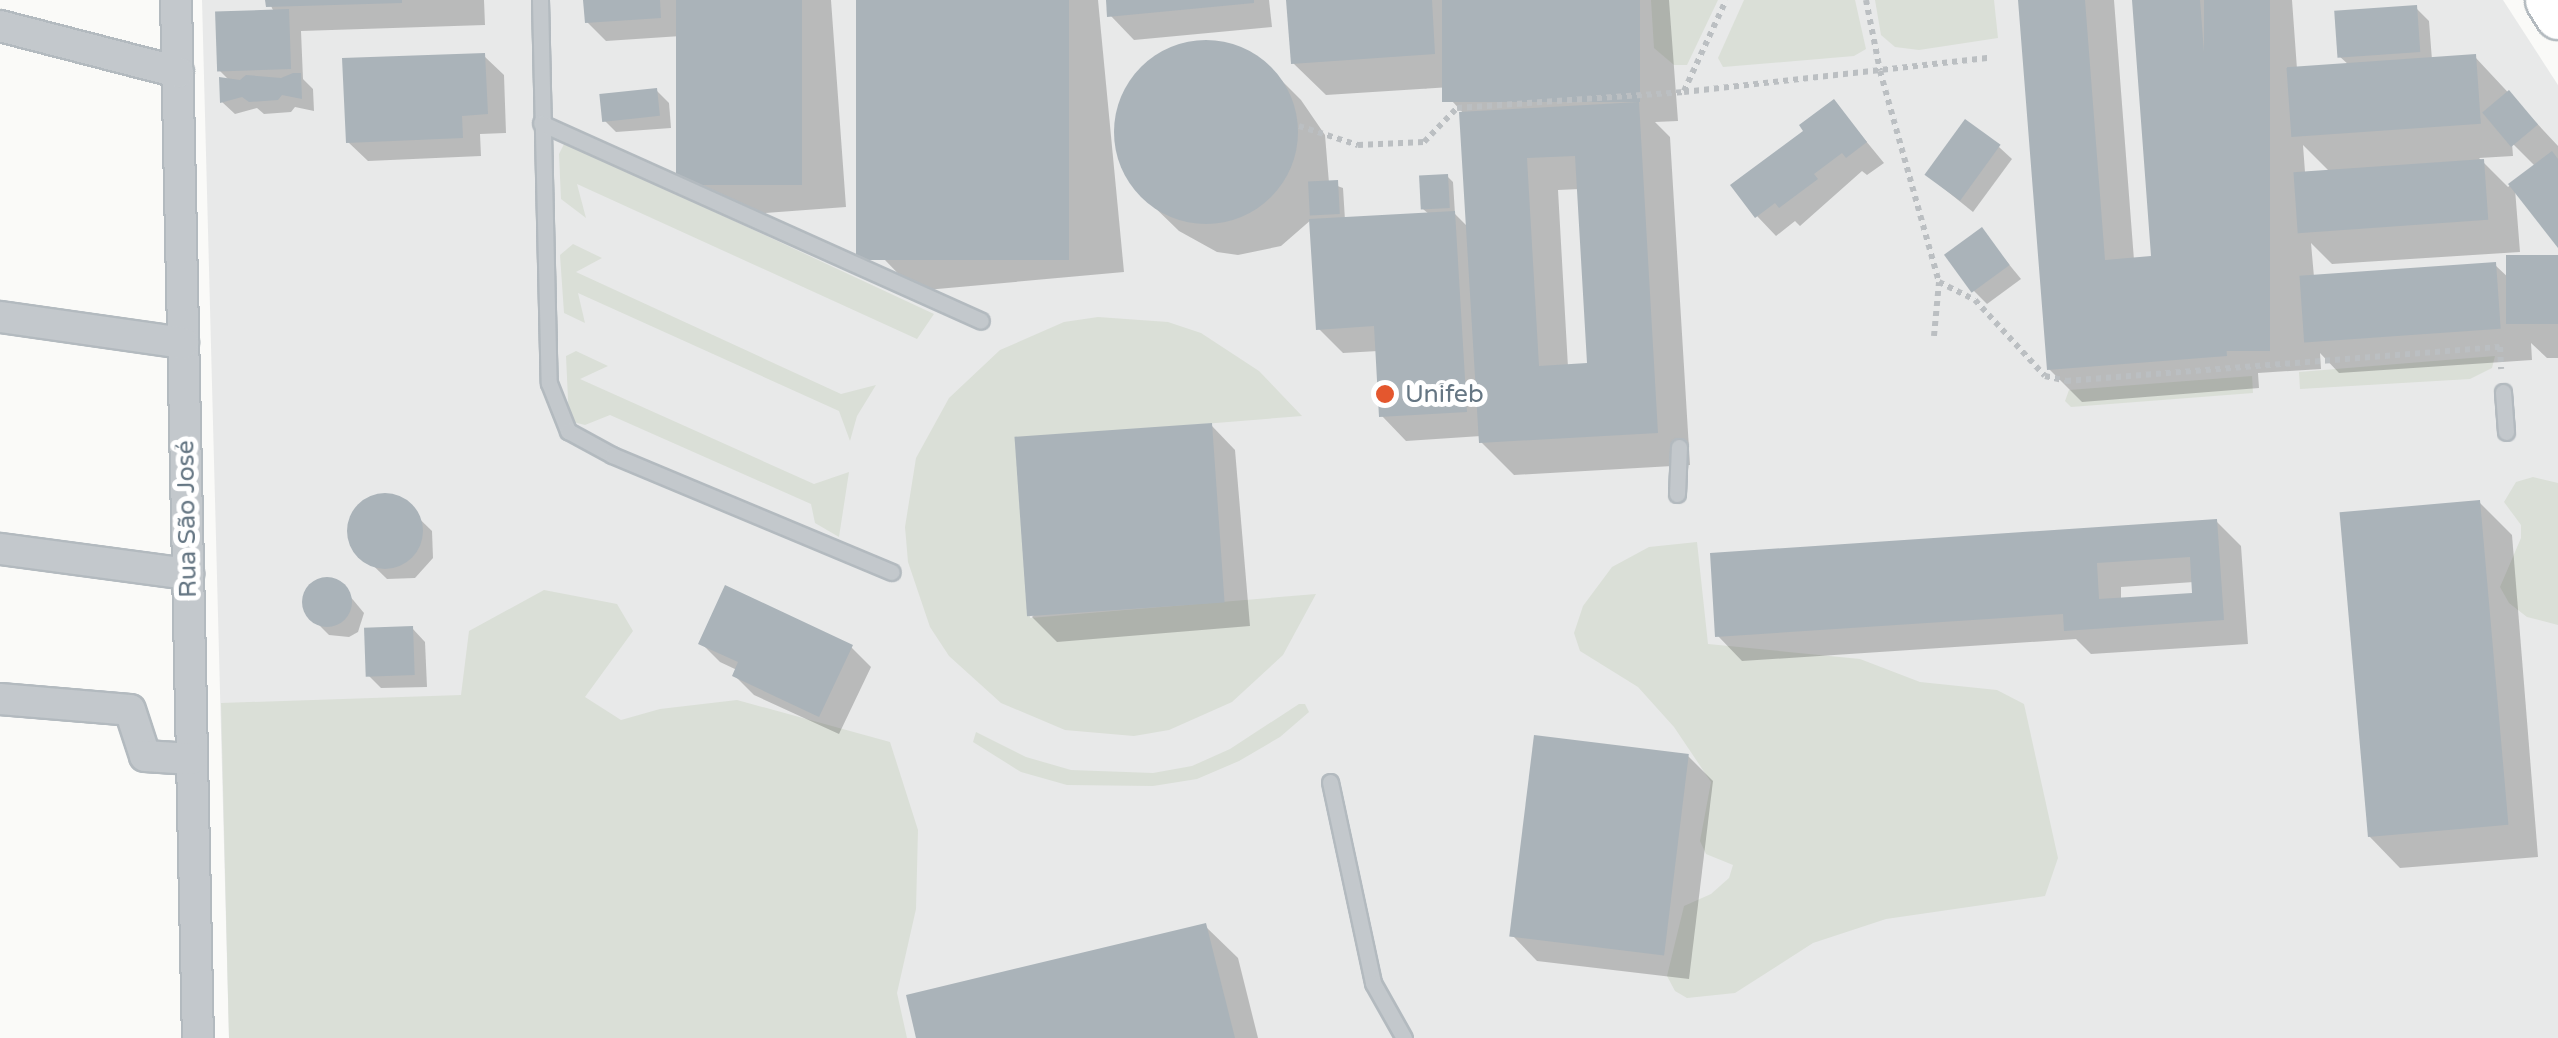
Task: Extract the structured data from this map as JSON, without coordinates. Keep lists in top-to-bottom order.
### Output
{
  "streets": {
    "street": ["Rua São José"]
  },
  "places": ["Unifeb"]
}
